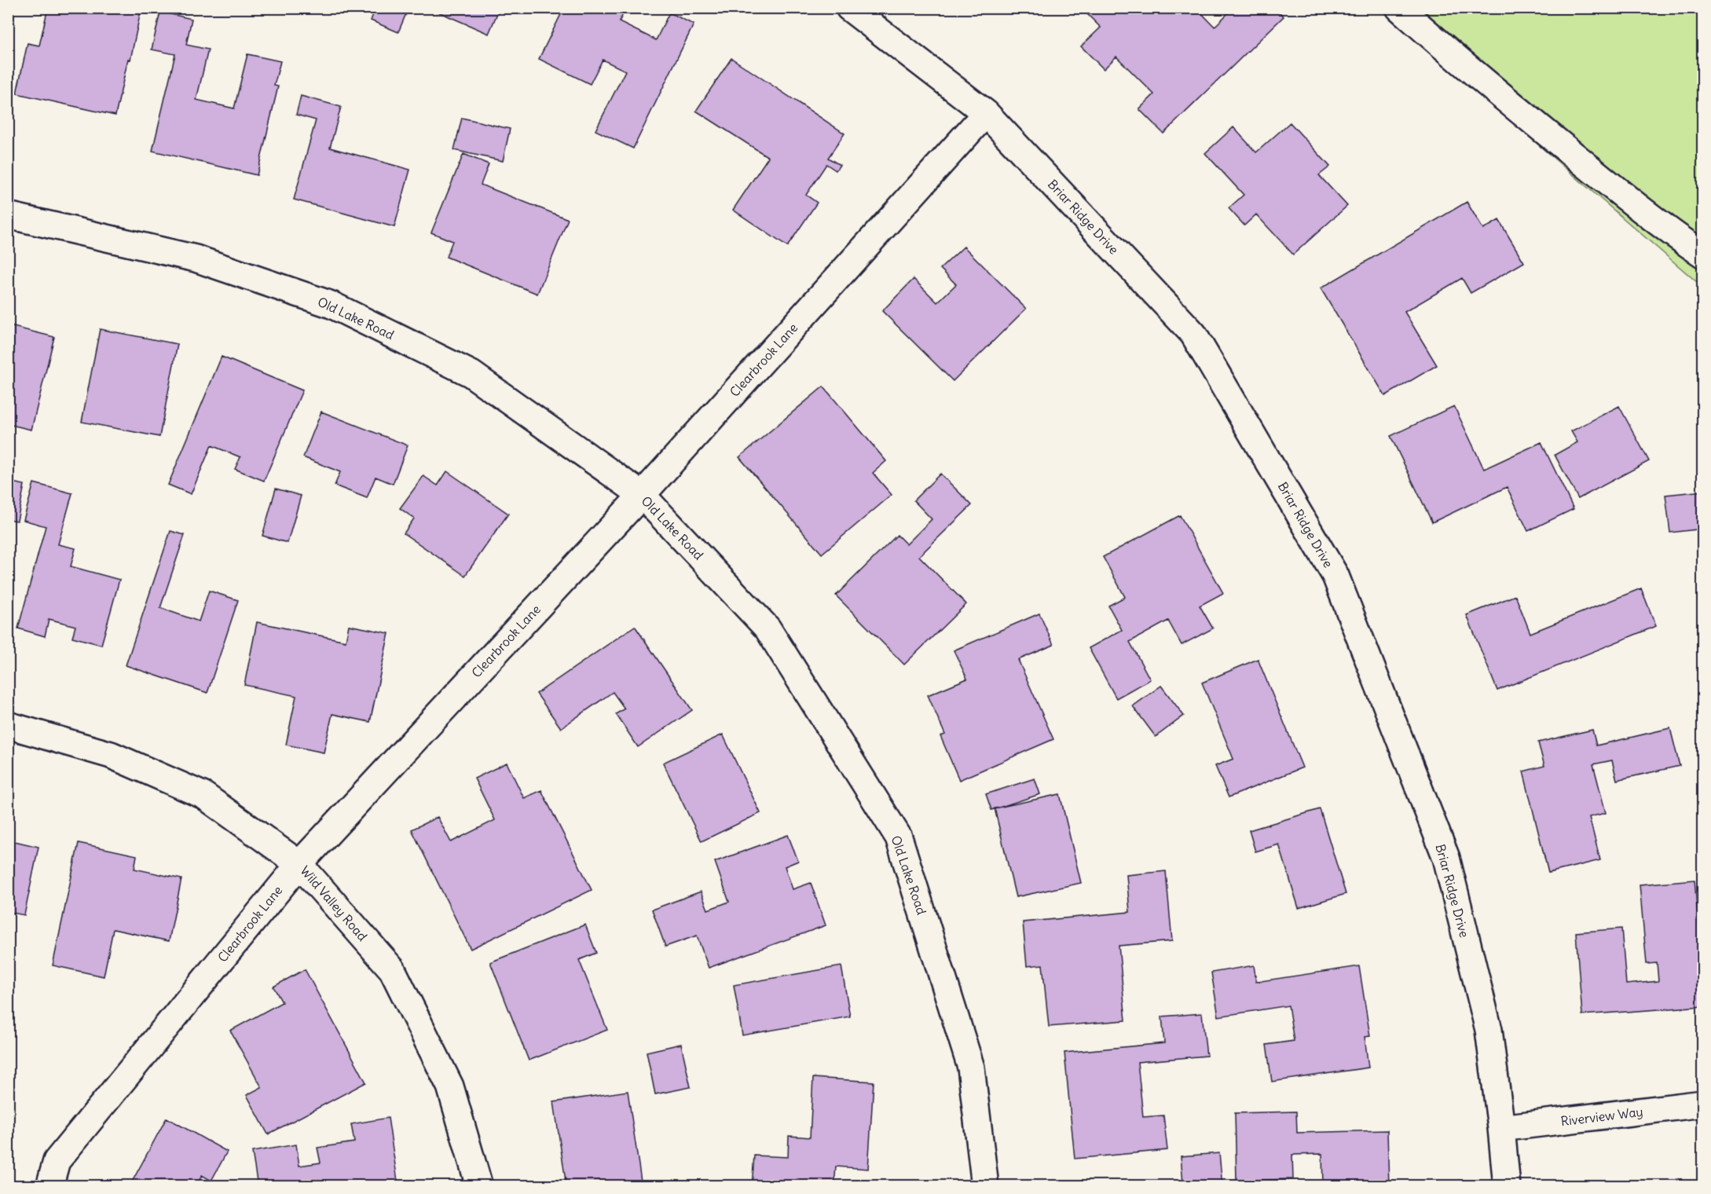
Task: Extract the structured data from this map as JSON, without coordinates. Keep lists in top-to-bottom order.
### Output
{
  "streets": {
    "street": [
      "Briar Ridge Drive",
      "Old Lake Road",
      "Clearbrook Lane",
      "Wild Valley Road",
      "Riverview Way"
    ]
  },
  "crossings": [
    ["Briar Ridge Drive", "Clearbrook Lane"],
    ["Briar Ridge Drive", "Riverview Way"],
    ["Old Lake Road", "Clearbrook Lane"],
    ["Clearbrook Lane", "Wild Valley Road"]
  ]
}
